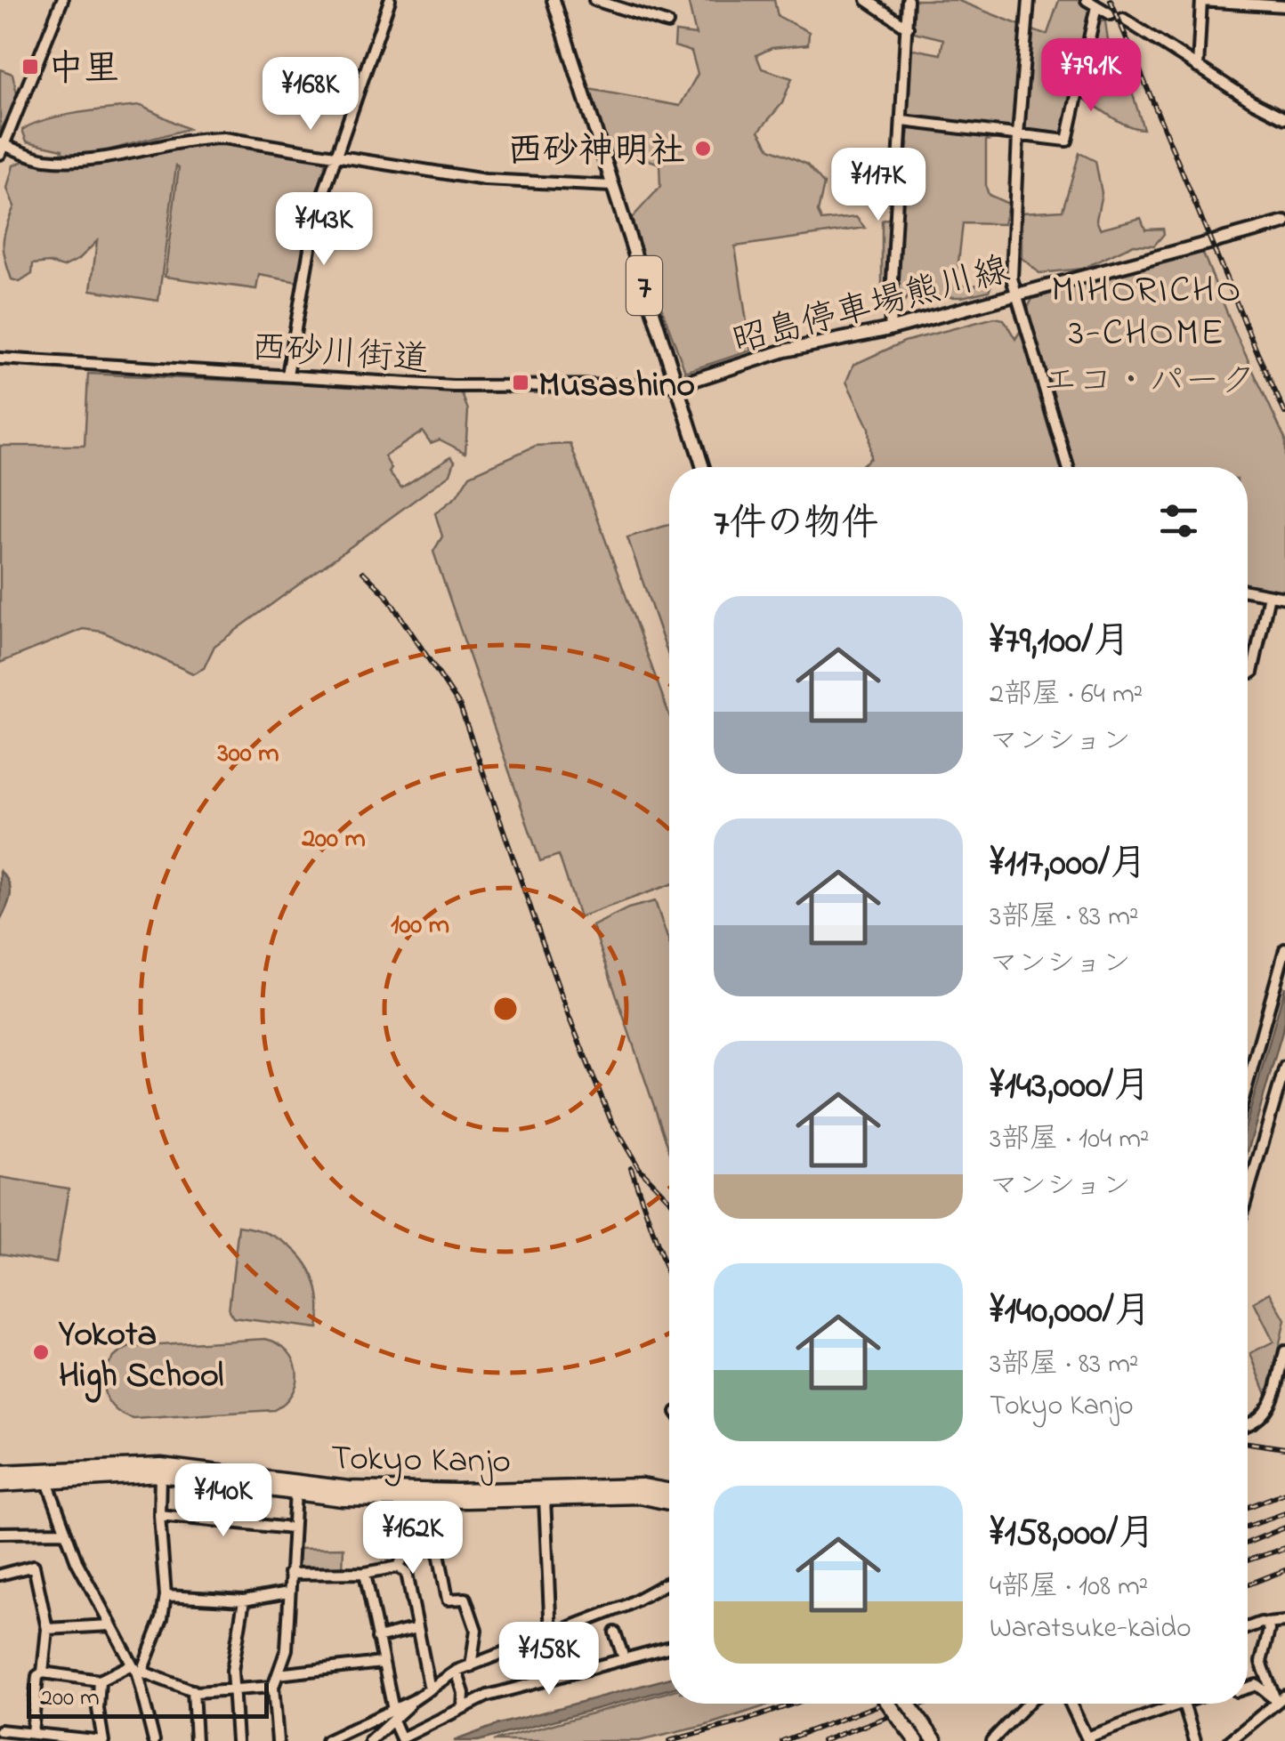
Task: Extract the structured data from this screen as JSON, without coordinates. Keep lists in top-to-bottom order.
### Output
{
  "streets": {
    "highway": ["Tokyo Kanjo"],
    "main road": ["7", "昭島停車場熊川線"],
    "street": ["西砂川街道"]
  },
  "crossings": [
    ["7", "昭島停車場熊川線"],
    ["7", "西砂川街道"],
    ["昭島停車場熊川線", "西砂川街道"]
  ],
  "districts": ["MIHORICHO 3-CHOME"],
  "parks": ["エコ・パーク"],
  "places": {
    "transit": ["中里", "Musashino"],
    "other": ["西砂神明社", "Yokota High School"]
  },
  "scale_bar": "200 m",
  "page": {
    "price": [
      "¥79.1K",
      "¥168K",
      "¥117K",
      "¥143K",
      "¥140K",
      "¥162K",
      "¥158K"
    ],
    "heading": "7件の物件",
    "list": [
      {
        "name": "¥79,100/月",
        "note": "2部屋 · 64 m² · マンション"
      },
      {
        "name": "¥117,000/月",
        "note": "3部屋 · 83 m² · マンション"
      },
      {
        "name": "¥143,000/月",
        "note": "3部屋 · 104 m² · マンション"
      },
      {
        "name": "¥140,000/月",
        "note": "3部屋 · 83 m² · Tokyo Kanjo"
      },
      {
        "name": "¥158,000/月",
        "note": "4部屋 · 108 m² · Waratsuke-kaido"
      }
    ],
    "scale": "200 m"
  },
  "rings": ["300 m", "200 m", "100 m"]
}
